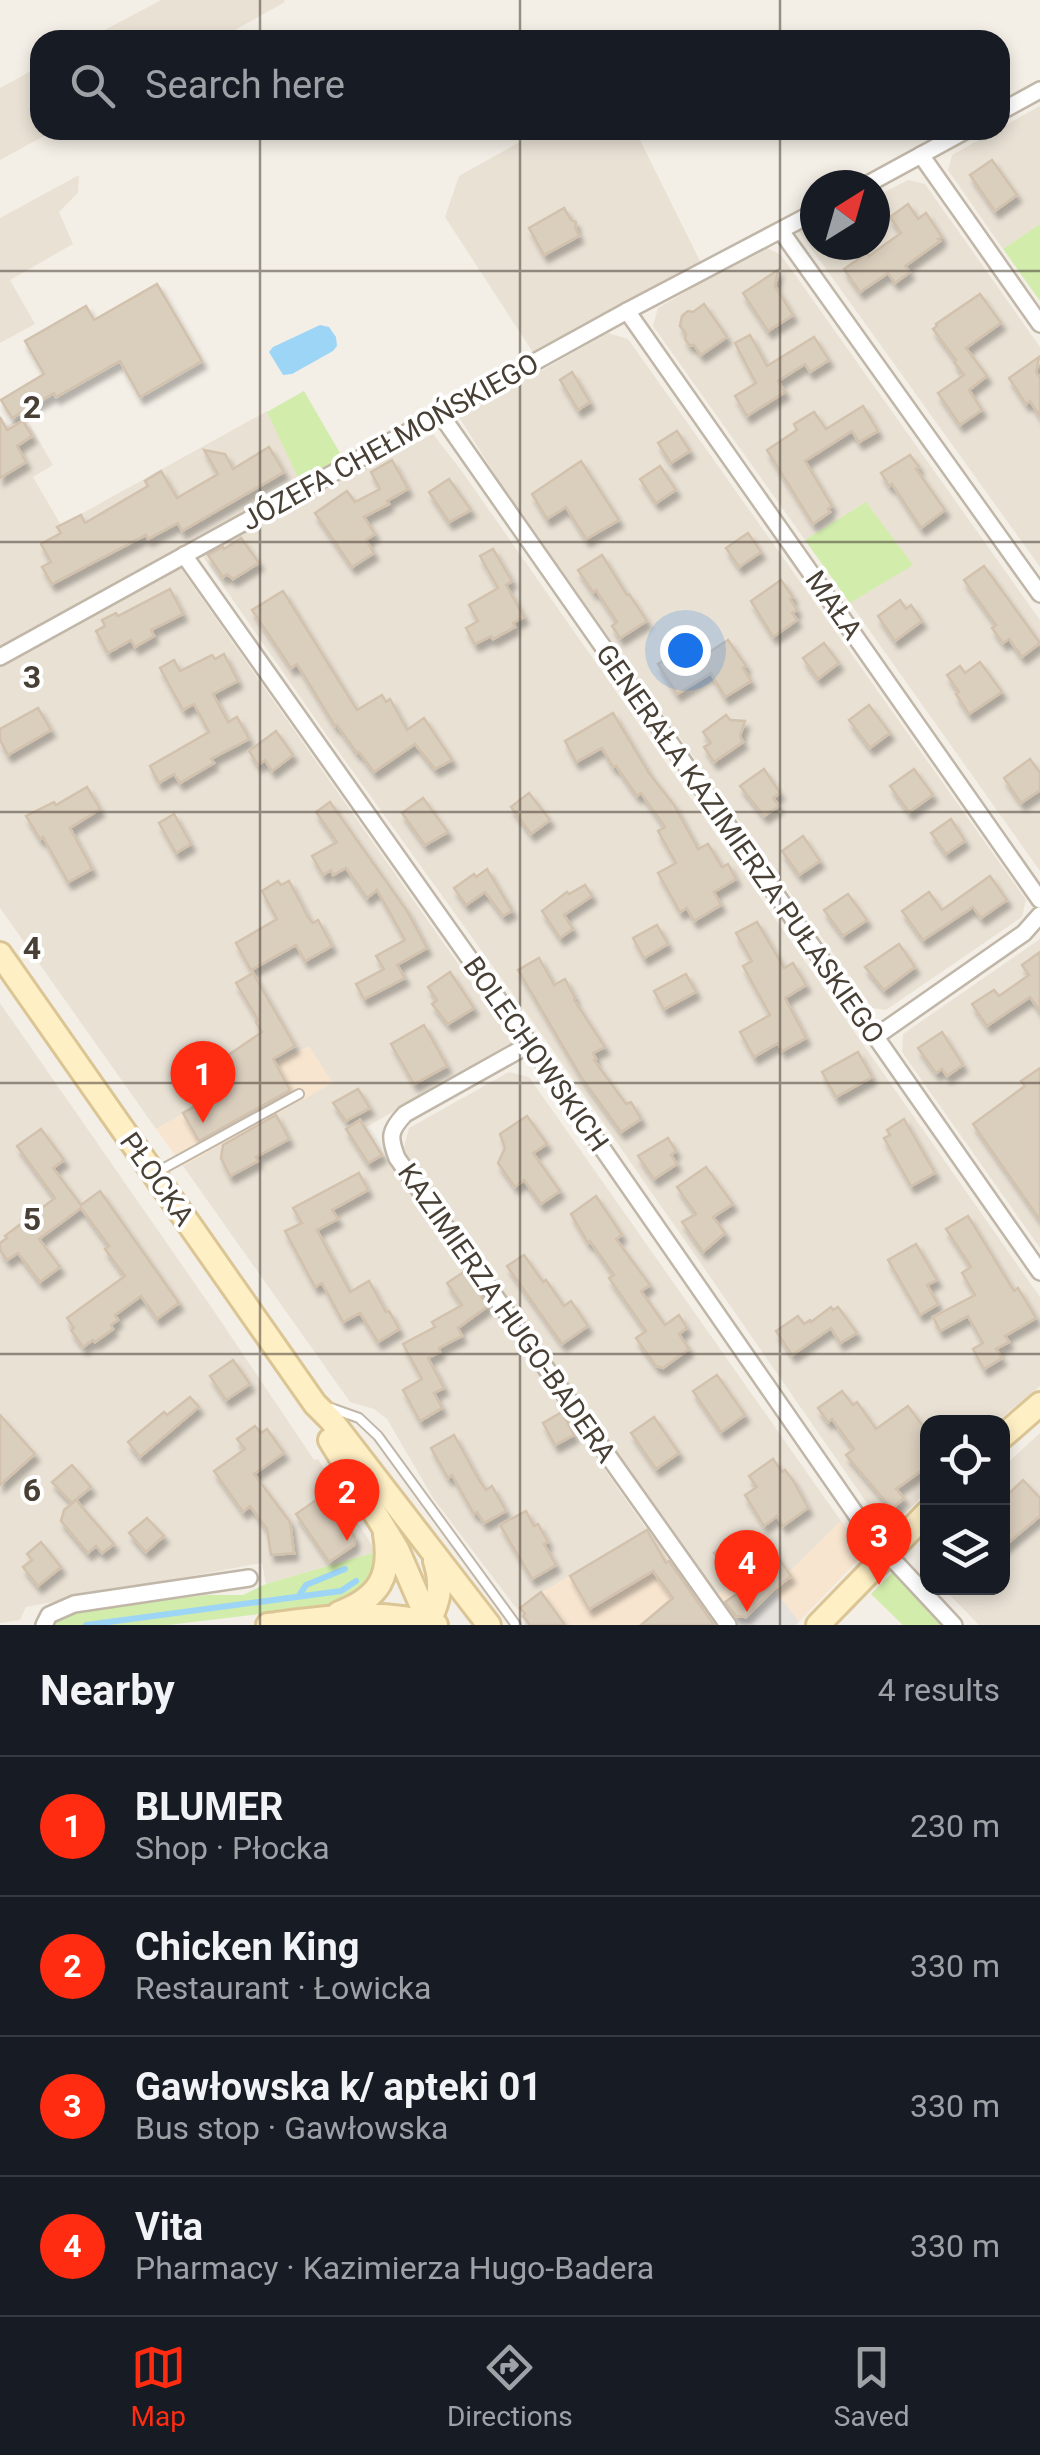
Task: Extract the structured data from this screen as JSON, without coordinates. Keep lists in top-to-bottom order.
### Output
{
  "streets": {
    "street": [
      "JÓZEFA CHEŁMOŃSKIEGO",
      "MAŁA",
      "GENERAŁA KAZIMIERZA PUŁASKIEGO",
      "BOLECHOWSKICH",
      "PŁOCKA",
      "KAZIMIERZA HUGO-BADERA"
    ]
  },
  "crossings": [
    ["JÓZEFA CHEŁMOŃSKIEGO", "MAŁA"],
    ["JÓZEFA CHEŁMOŃSKIEGO", "GENERAŁA KAZIMIERZA PUŁASKIEGO"],
    ["JÓZEFA CHEŁMOŃSKIEGO", "BOLECHOWSKICH"],
    ["BOLECHOWSKICH", "KAZIMIERZA HUGO-BADERA"]
  ],
  "north": "top right",
  "page": {
    "search": "Search here",
    "pins": [
      "1",
      "2",
      "3",
      "4"
    ],
    "heading": ["Nearby", "4 results"],
    "list": [
      {
        "mark": "1",
        "name": "BLUMER",
        "note": "Shop · Płocka",
        "value": "230 m"
      },
      {
        "mark": "2",
        "name": "Chicken King",
        "note": "Restaurant · Łowicka",
        "value": "330 m"
      },
      {
        "mark": "3",
        "name": "Gawłowska k/ apteki 01",
        "note": "Bus stop · Gawłowska",
        "value": "330 m"
      },
      {
        "mark": "4",
        "name": "Vita",
        "note": "Pharmacy · Kazimierza Hugo-Badera",
        "value": "330 m"
      }
    ],
    "nav": ["Map", "Directions", "Saved"]
  },
  "grid": {
    "rows": [
      "2",
      "3",
      "4",
      "5",
      "6"
    ]
  }
}
